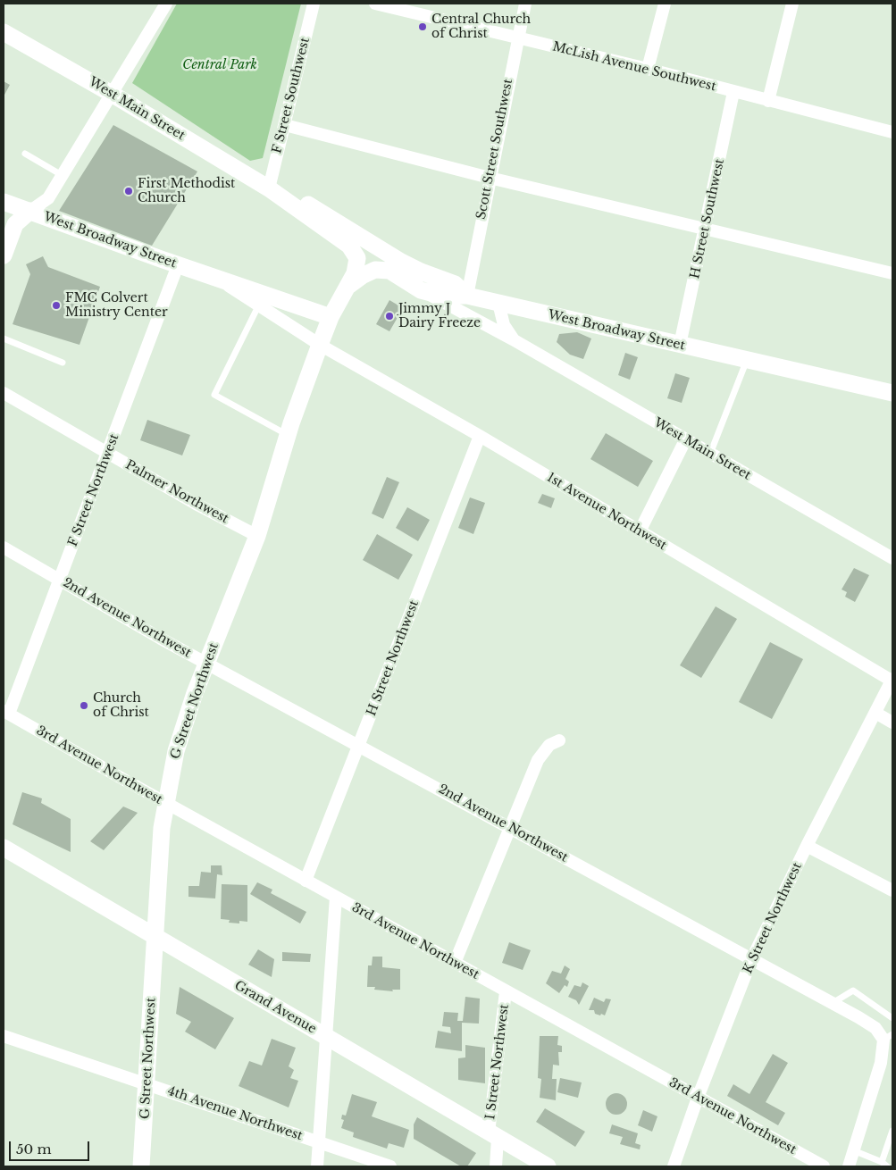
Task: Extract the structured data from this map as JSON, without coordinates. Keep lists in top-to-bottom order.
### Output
{
  "streets": {
    "main road": [
      "West Main Street",
      "West Broadway Street",
      "G Street Northwest",
      "Grand Avenue"
    ],
    "street": [
      "McLish Avenue Southwest",
      "F Street Southwest",
      "Scott Street Southwest",
      "H Street Southwest",
      "F Street Northwest",
      "Palmer Northwest",
      "1st Avenue Northwest",
      "2nd Avenue Northwest",
      "H Street Northwest",
      "3rd Avenue Northwest",
      "K Street Northwest",
      "I Street Northwest",
      "4th Avenue Northwest"
    ]
  },
  "crossings": [
    ["McLish Avenue Southwest", "Scott Street Southwest"],
    ["McLish Avenue Southwest", "H Street Southwest"],
    ["F Street Southwest", "West Main Street"],
    ["West Main Street", "Scott Street Southwest"],
    ["West Main Street", "West Broadway Street"],
    ["West Main Street", "G Street Northwest"],
    ["Scott Street Southwest", "West Broadway Street"],
    ["H Street Southwest", "West Broadway Street"],
    ["West Broadway Street", "F Street Northwest"],
    ["West Broadway Street", "1st Avenue Northwest"],
    ["West Broadway Street", "G Street Northwest"],
    ["F Street Northwest", "Palmer Northwest"],
    ["F Street Northwest", "2nd Avenue Northwest"],
    ["F Street Northwest", "3rd Avenue Northwest"],
    ["Palmer Northwest", "G Street Northwest"],
    ["1st Avenue Northwest", "H Street Northwest"],
    ["1st Avenue Northwest", "G Street Northwest"],
    ["1st Avenue Northwest", "K Street Northwest"],
    ["2nd Avenue Northwest", "H Street Northwest"],
    ["2nd Avenue Northwest", "G Street Northwest"],
    ["2nd Avenue Northwest", "K Street Northwest"],
    ["H Street Northwest", "3rd Avenue Northwest"],
    ["G Street Northwest", "3rd Avenue Northwest"],
    ["G Street Northwest", "Grand Avenue"],
    ["G Street Northwest", "4th Avenue Northwest"],
    ["3rd Avenue Northwest", "K Street Northwest"],
    ["3rd Avenue Northwest", "I Street Northwest"],
    ["Grand Avenue", "I Street Northwest"]
  ],
  "parks": ["Central Park"],
  "places": [
    "Central Church of Christ",
    "First Methodist Church",
    "FMC Colvert Ministry Center",
    "Jimmy J Dairy Freeze",
    "Church of Christ"
  ],
  "scale_bar": "50 m"
}
